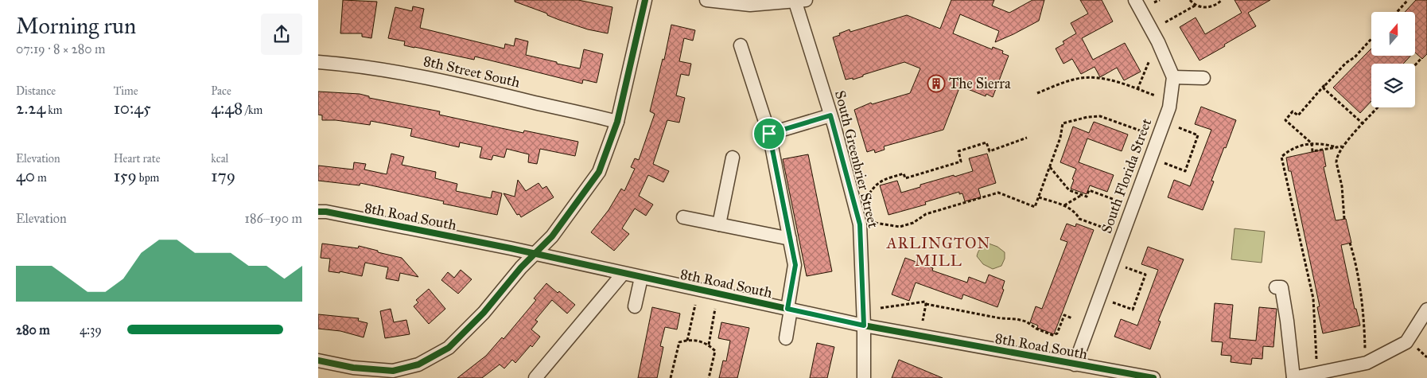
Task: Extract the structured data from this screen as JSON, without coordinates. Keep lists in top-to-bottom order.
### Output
{
  "streets": {
    "street": [
      "8th Street South",
      "South Greenbrier Street",
      "South Florida Street",
      "8th Road South"
    ]
  },
  "crossings": [
    ["South Greenbrier Street", "8th Road South"],
    ["South Florida Street", "8th Road South"]
  ],
  "districts": ["ARLINGTON MILL"],
  "places": {
    "building": ["The Sierra"]
  },
  "north": "top",
  "page": {
    "heading": ["Morning run", "07:19 · 8 × 280 m"],
    "stats": [
      ["Distance", "2.24 km"],
      ["Time", "10:45"],
      ["Pace", "4:48 /km"],
      ["Elevation", "40 m"],
      ["Heart rate", "159 bpm"],
      ["kcal", "179"]
    ],
    "chart": ["Elevation", "186–190 m"],
    "list": [
      {
        "name": "280 m",
        "note": "4:39"
      }
    ]
  }
}
